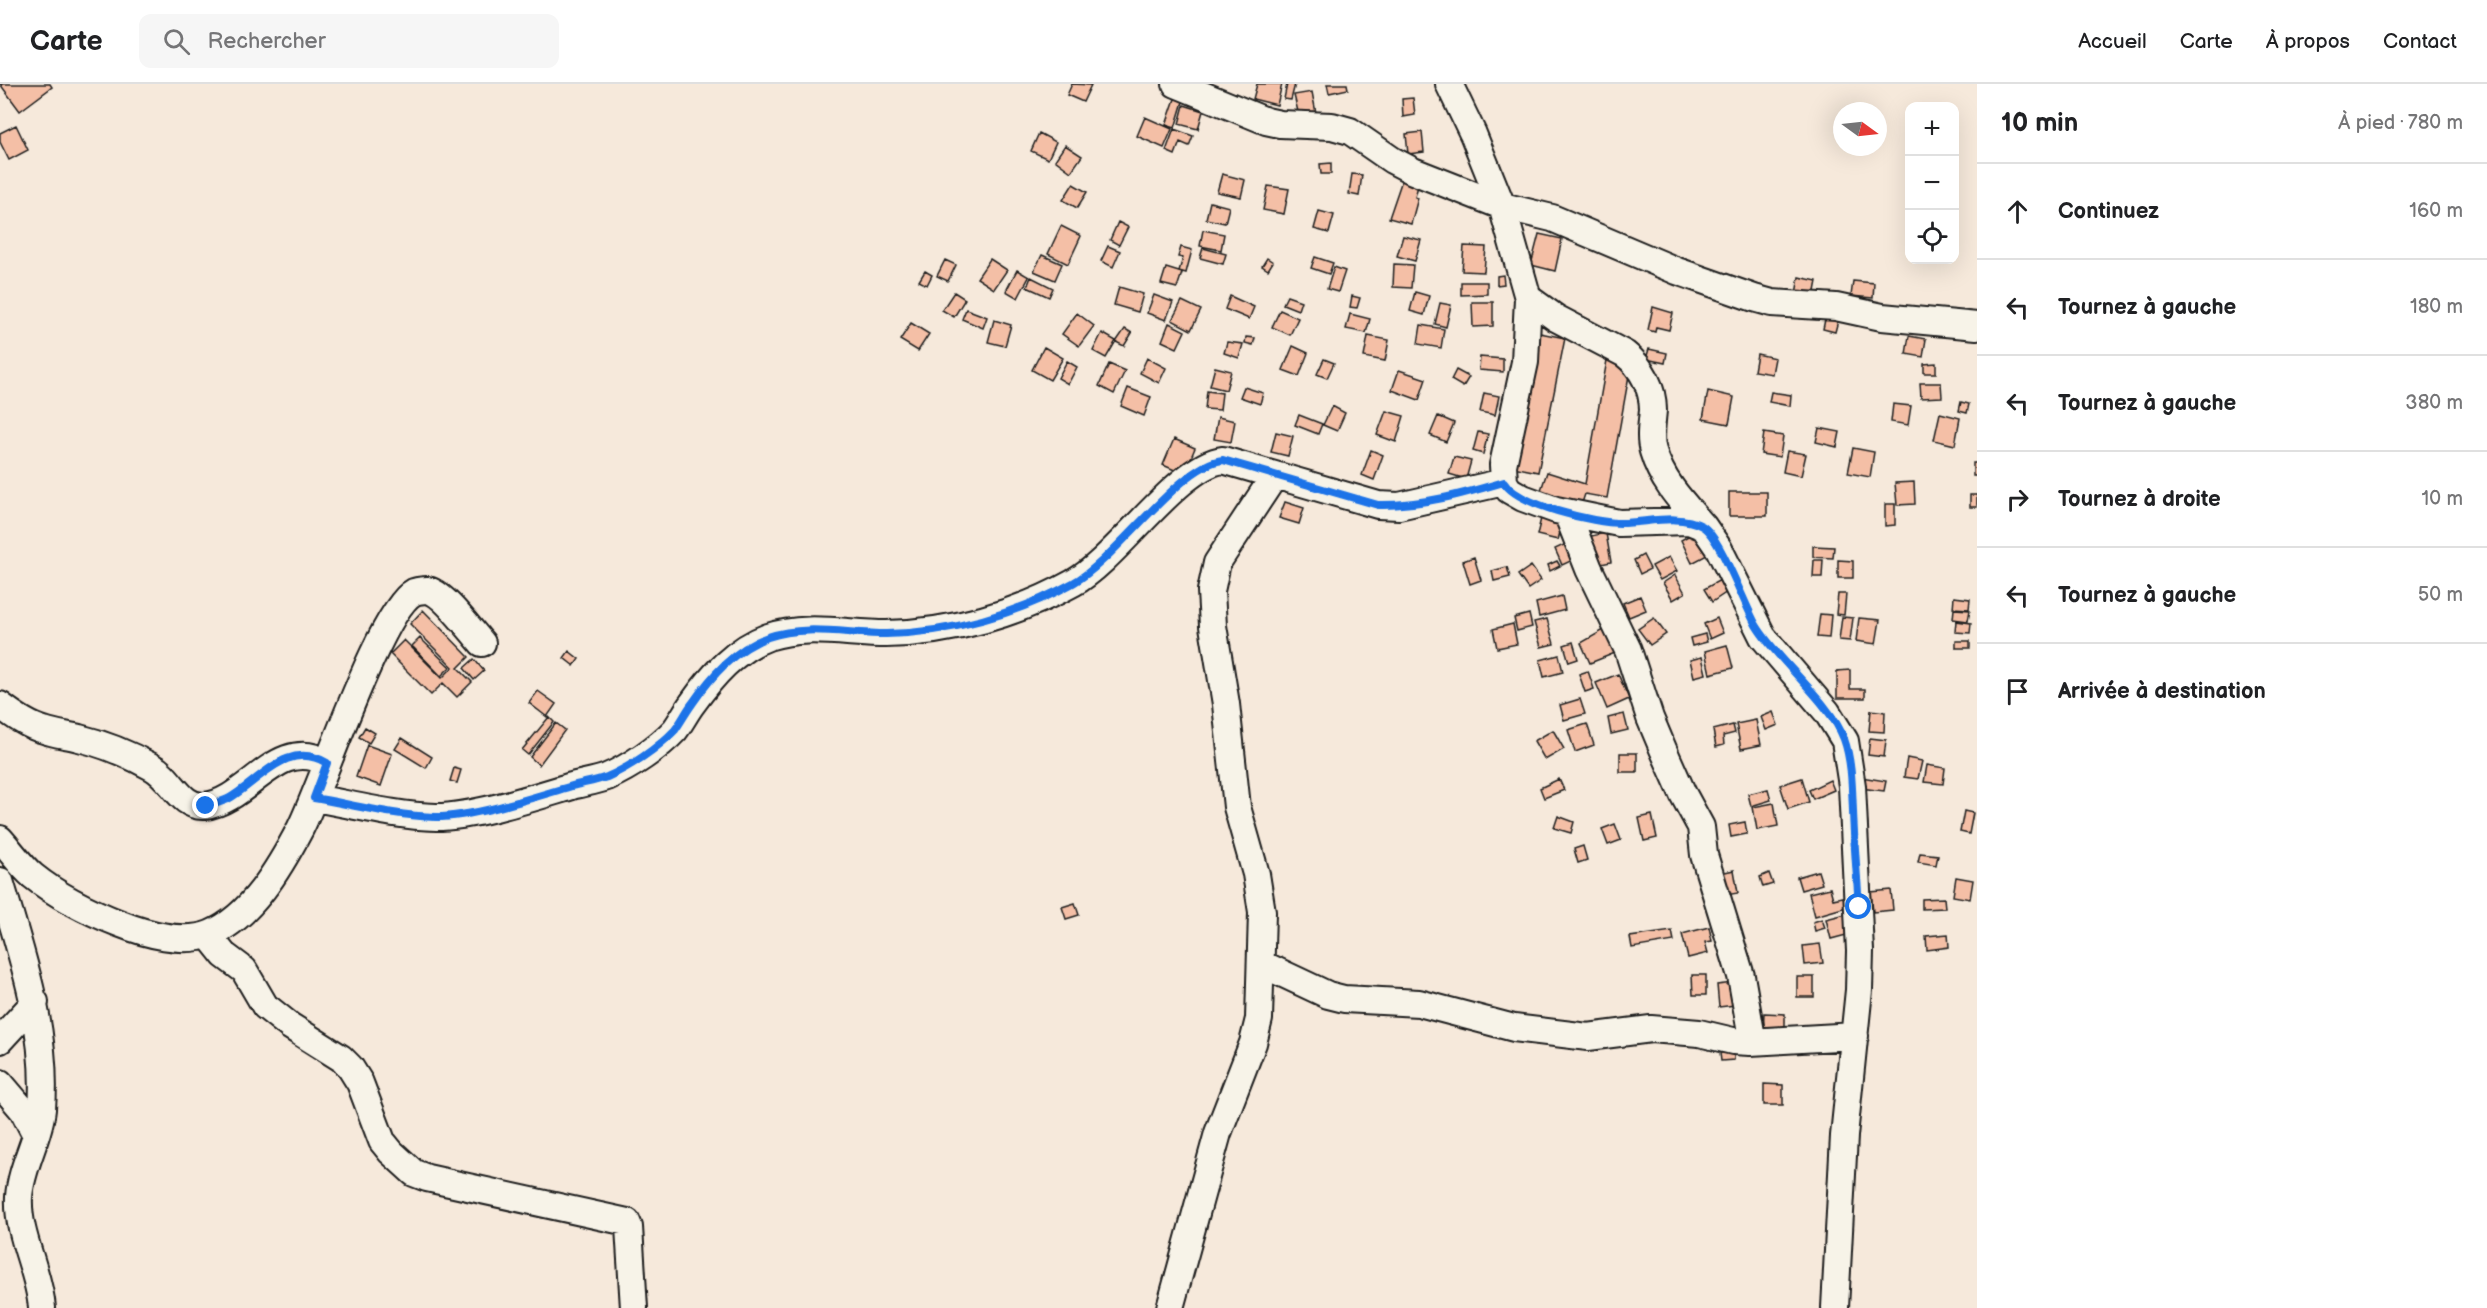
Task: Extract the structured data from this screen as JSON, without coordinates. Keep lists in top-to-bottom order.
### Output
{
  "north": "right",
  "page": {
    "header": "Carte",
    "search": "Rechercher",
    "nav": [
      "Accueil",
      "Carte",
      "À propos",
      "Contact"
    ],
    "heading": ["10 min", "À pied · 780 m"],
    "map_buttons": ["+", "−"],
    "list": [
      ["Continuez", "160 m"],
      ["Tournez à gauche", "180 m"],
      ["Tournez à gauche", "380 m"],
      ["Tournez à droite", "10 m"],
      ["Tournez à gauche", "50 m"],
      "Arrivée à destination"
    ]
  }
}
